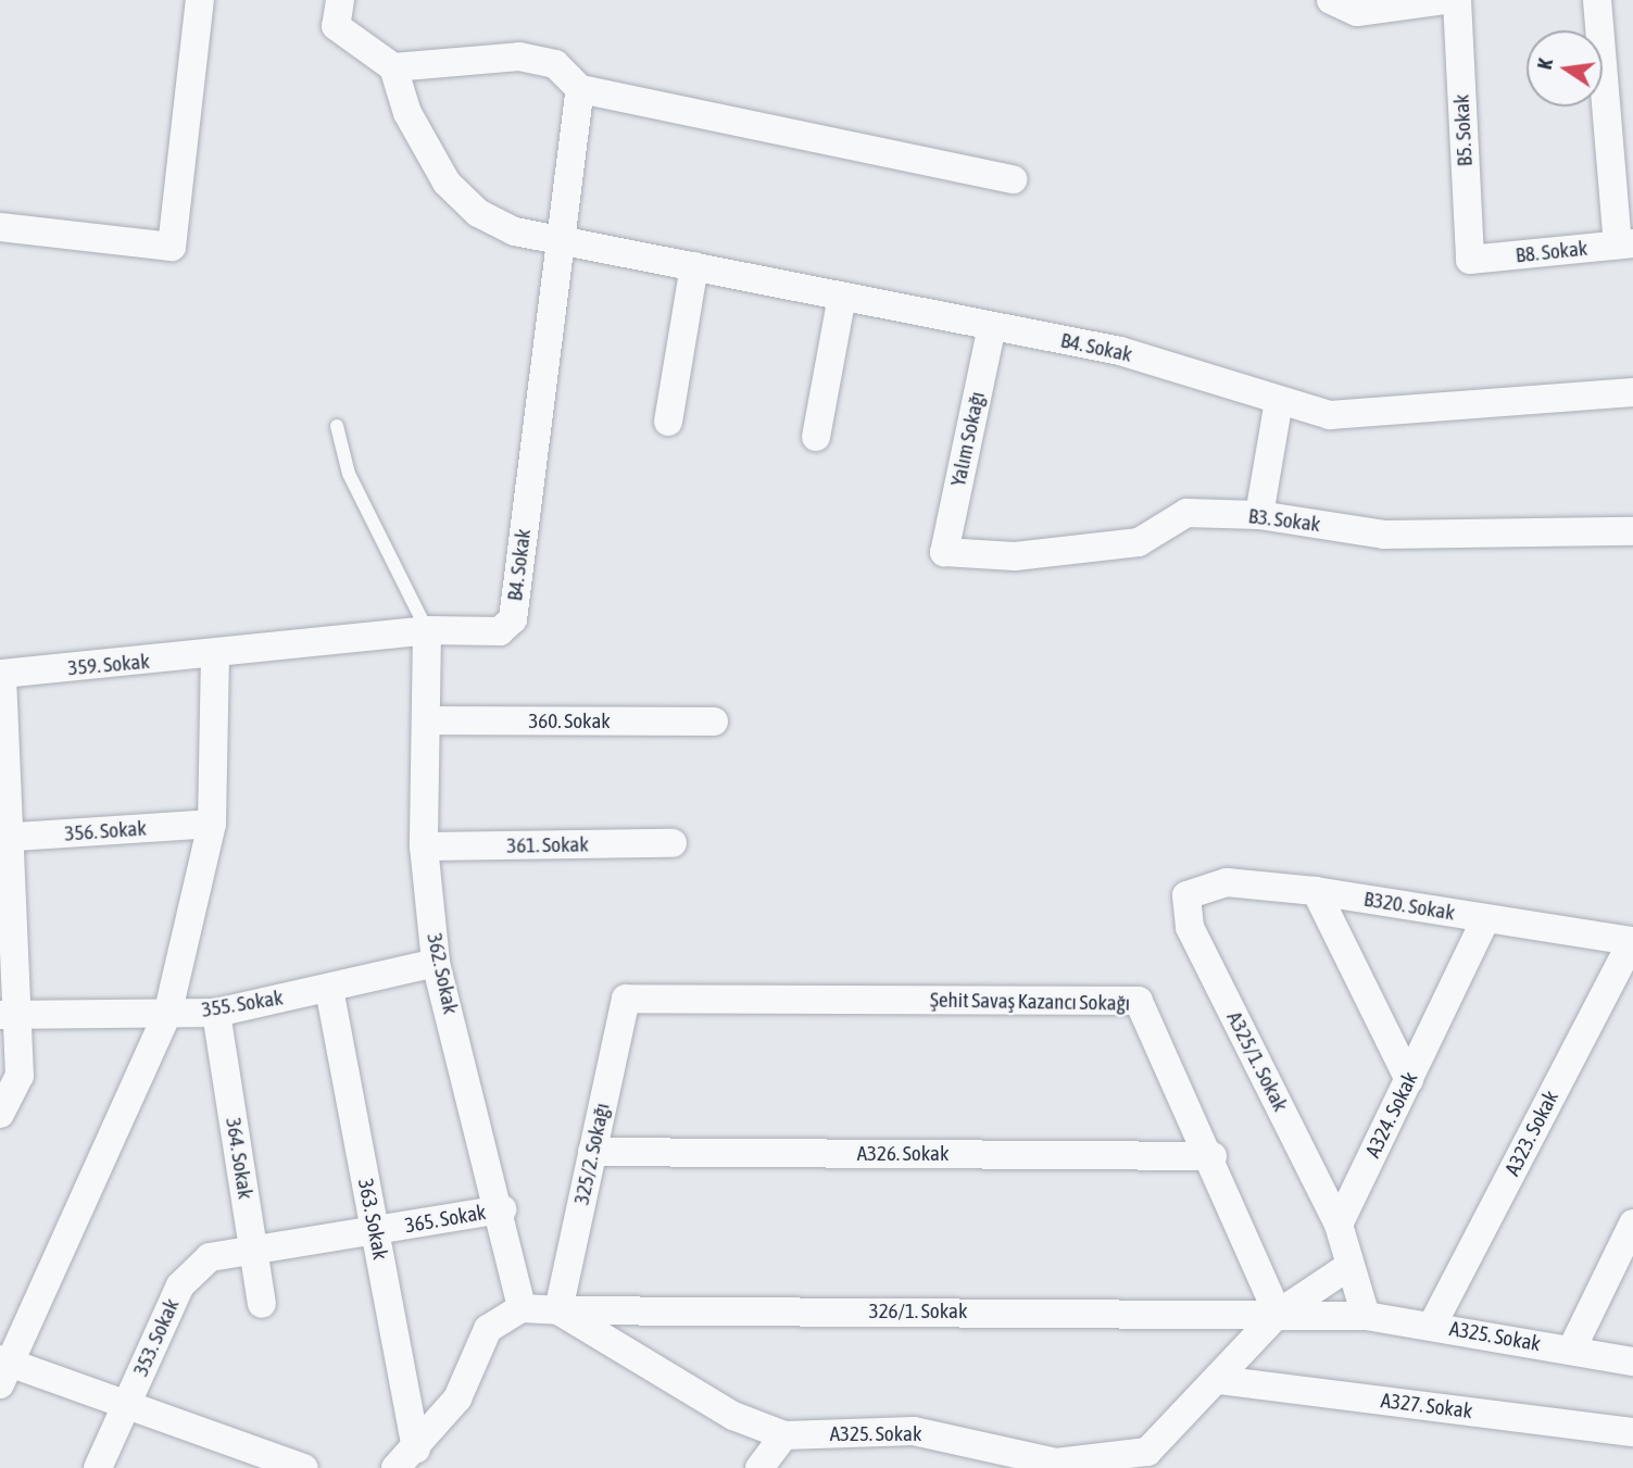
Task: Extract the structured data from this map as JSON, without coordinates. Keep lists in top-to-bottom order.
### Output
{
  "streets": {
    "street": [
      "B5. Sokak",
      "B8. Sokak",
      "B4. Sokak",
      "Yalım Sokağı",
      "B3. Sokak",
      "359. Sokak",
      "360. Sokak",
      "356. Sokak",
      "361. Sokak",
      "B320. Sokak",
      "362. Sokak",
      "Şehit Savaş Kazancı Sokağı",
      "355. Sokak",
      "A325/1. Sokak",
      "A324. Sokak",
      "A323. Sokak",
      "325/2. Sokağı",
      "A326. Sokak",
      "364. Sokak",
      "363. Sokak",
      "365. Sokak",
      "326/1. Sokak",
      "A325. Sokak",
      "353. Sokak",
      "A327. Sokak"
    ]
  },
  "crossings": [
    ["B5. Sokak", "B8. Sokak"],
    ["B4. Sokak", "Yalım Sokağı"],
    ["B4. Sokak", "359. Sokak"],
    ["B4. Sokak", "362. Sokak"],
    ["Yalım Sokağı", "B3. Sokak"],
    ["359. Sokak", "356. Sokak"],
    ["360. Sokak", "362. Sokak"],
    ["361. Sokak", "362. Sokak"],
    ["B320. Sokak", "A325/1. Sokak"],
    ["B320. Sokak", "A324. Sokak"],
    ["B320. Sokak", "A323. Sokak"],
    ["362. Sokak", "355. Sokak"],
    ["362. Sokak", "365. Sokak"],
    ["362. Sokak", "A325. Sokak"],
    ["Şehit Savaş Kazancı Sokağı", "325/2. Sokağı"],
    ["Şehit Savaş Kazancı Sokağı", "A326. Sokak"],
    ["Şehit Savaş Kazancı Sokağı", "326/1. Sokak"],
    ["Şehit Savaş Kazancı Sokağı", "A325. Sokak"],
    ["355. Sokak", "364. Sokak"],
    ["355. Sokak", "363. Sokak"],
    ["A325/1. Sokak", "A324. Sokak"],
    ["A323. Sokak", "A325. Sokak"],
    ["325/2. Sokağı", "A326. Sokak"],
    ["325/2. Sokağı", "326/1. Sokak"],
    ["325/2. Sokağı", "A325. Sokak"],
    ["364. Sokak", "365. Sokak"],
    ["364. Sokak", "353. Sokak"],
    ["363. Sokak", "365. Sokak"],
    ["365. Sokak", "353. Sokak"],
    ["326/1. Sokak", "A325. Sokak"],
    ["A325. Sokak", "A327. Sokak"]
  ],
  "north": "left"
}
